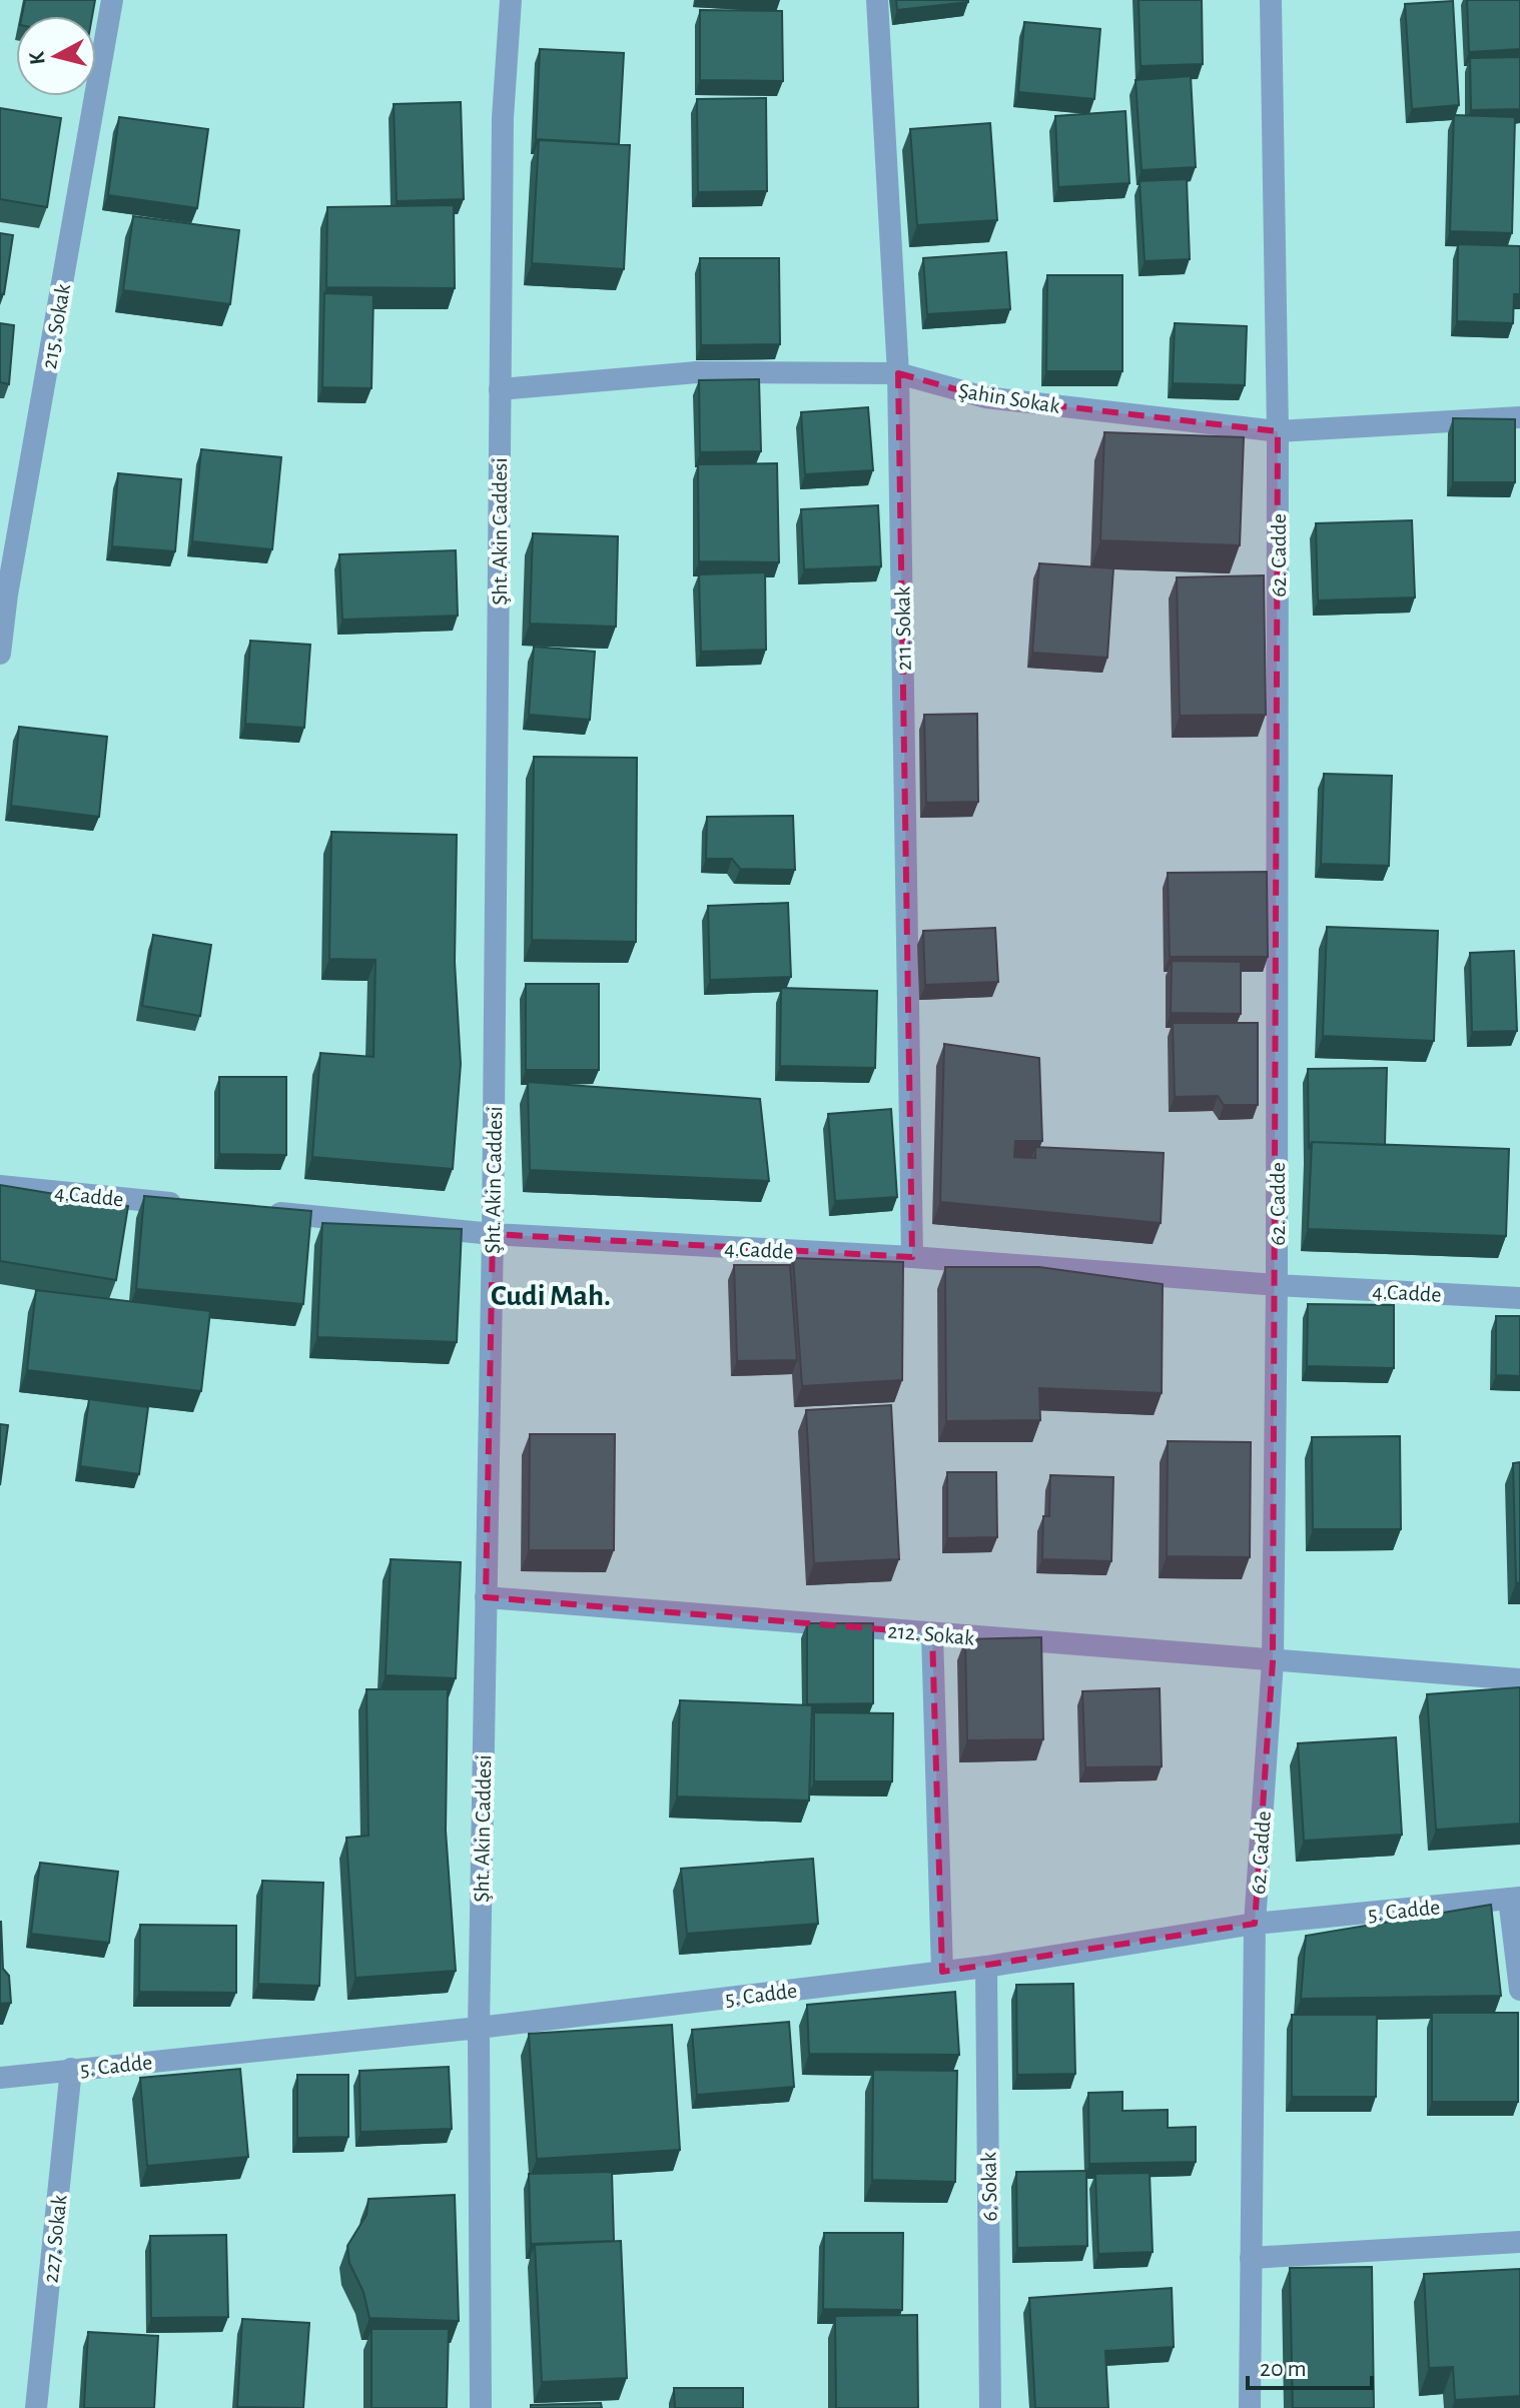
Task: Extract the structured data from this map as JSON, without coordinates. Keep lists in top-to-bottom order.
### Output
{
  "streets": {
    "street": [
      "215. Sokak",
      "Şahin Sokak",
      "Şht. Akin Caddesi",
      "62. Cadde",
      "211. Sokak",
      "4.Cadde",
      "212. Sokak",
      "5. Cadde",
      "6. Sokak",
      "227. Sokak"
    ]
  },
  "crossings": [
    ["Şahin Sokak", "Şht. Akin Caddesi"],
    ["Şahin Sokak", "62. Cadde"],
    ["Şahin Sokak", "211. Sokak"],
    ["Şht. Akin Caddesi", "4.Cadde"],
    ["Şht. Akin Caddesi", "212. Sokak"],
    ["Şht. Akin Caddesi", "5. Cadde"],
    ["62. Cadde", "4.Cadde"],
    ["62. Cadde", "212. Sokak"],
    ["62. Cadde", "5. Cadde"],
    ["211. Sokak", "4.Cadde"],
    ["5. Cadde", "6. Sokak"],
    ["5. Cadde", "227. Sokak"]
  ],
  "districts": ["Cudi Mah."],
  "scale_bar": "20 m",
  "north": "left"
}
